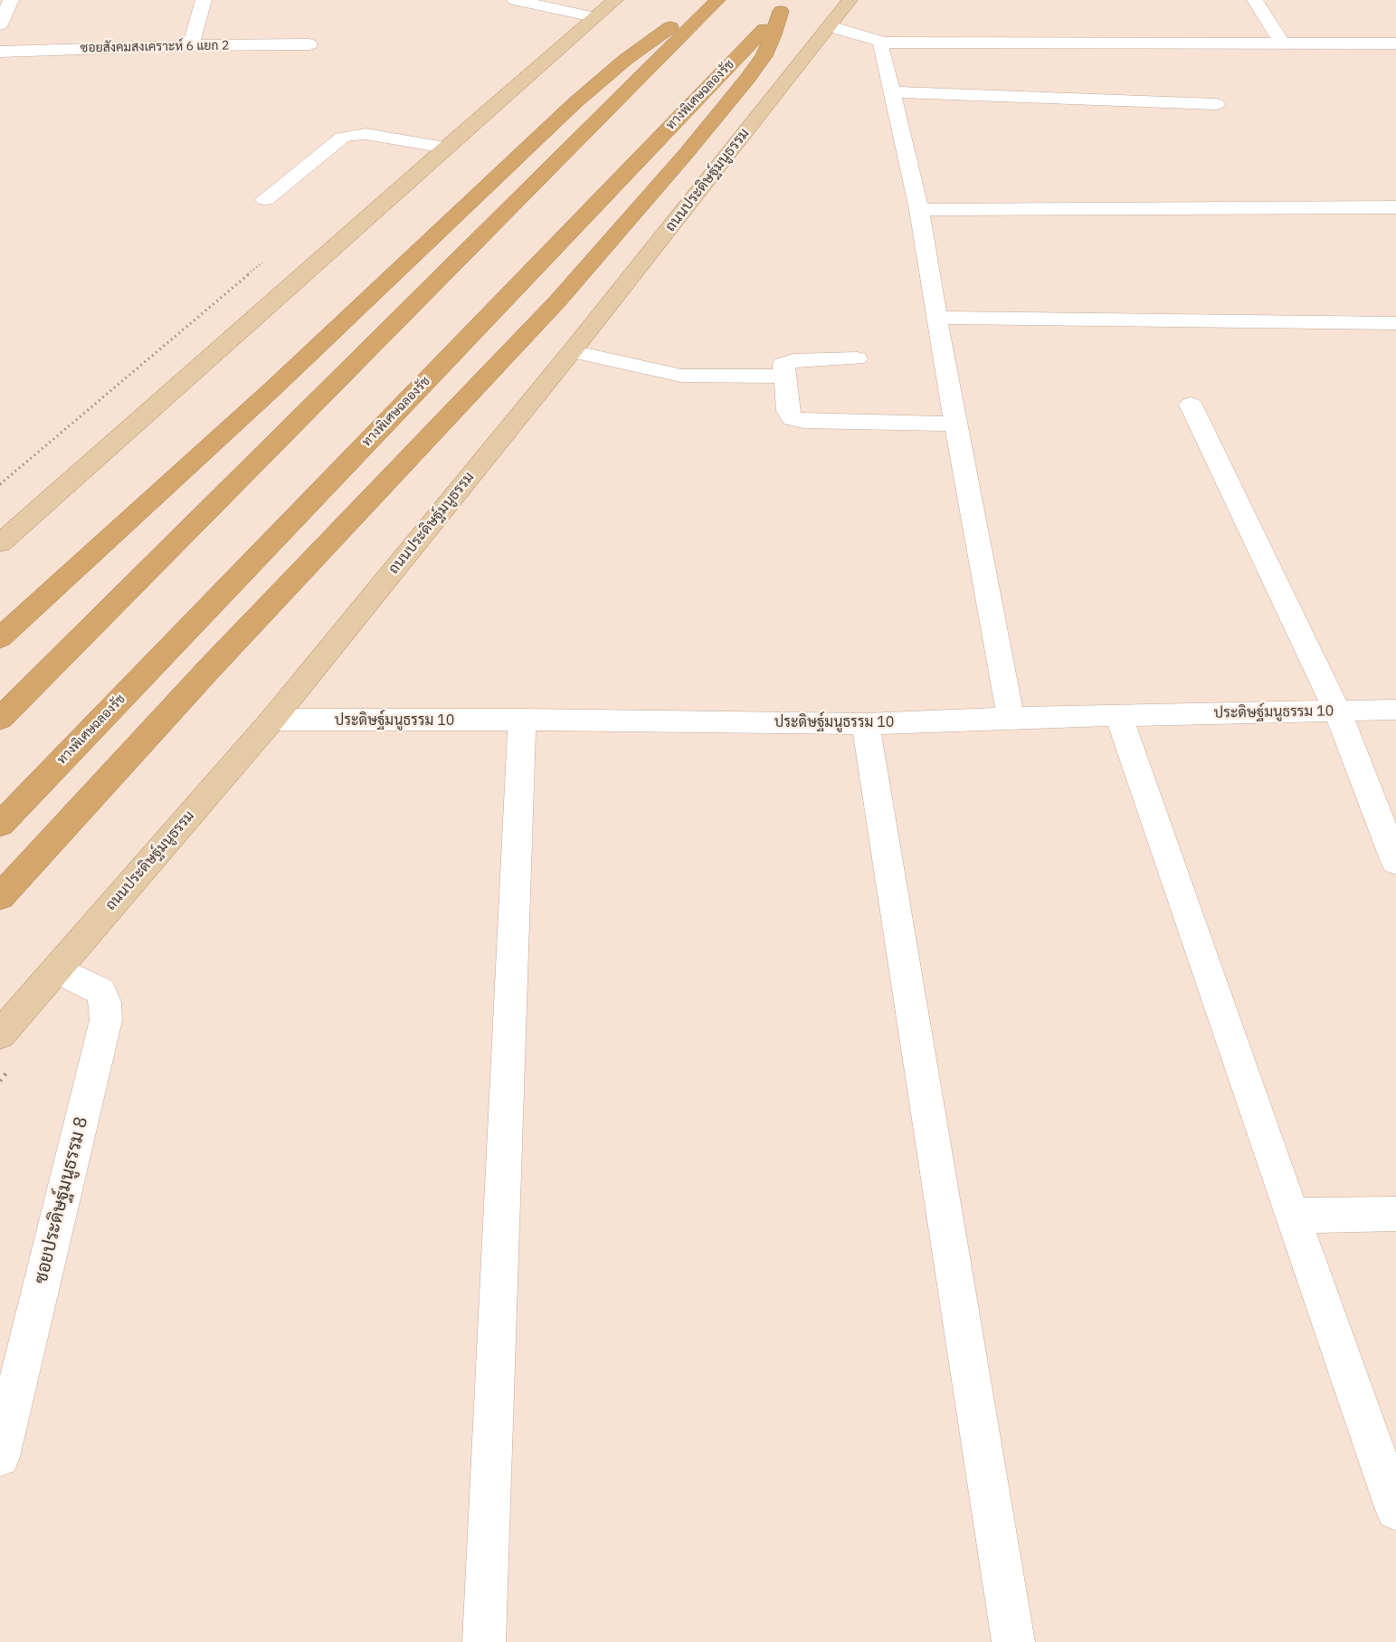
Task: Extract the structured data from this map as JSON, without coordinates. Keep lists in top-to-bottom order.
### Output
{
  "streets": {
    "highway": ["ทางพิเศษฉลองรัช"],
    "main road": ["ถนนประดิษฐ์มนูธรรม"],
    "street": ["ซอยสังคมสงเคราะห์ 6 แยก 2", "ประดิษฐ์มนูธรรม 10", "ซอยประดิษฐ์มนูธรรม 8"]
  },
  "crossings": [
    ["ถนนประดิษฐ์มนูธรรม", "ประดิษฐ์มนูธรรม 10"],
    ["ถนนประดิษฐ์มนูธรรม", "ซอยประดิษฐ์มนูธรรม 8"]
  ]
}
